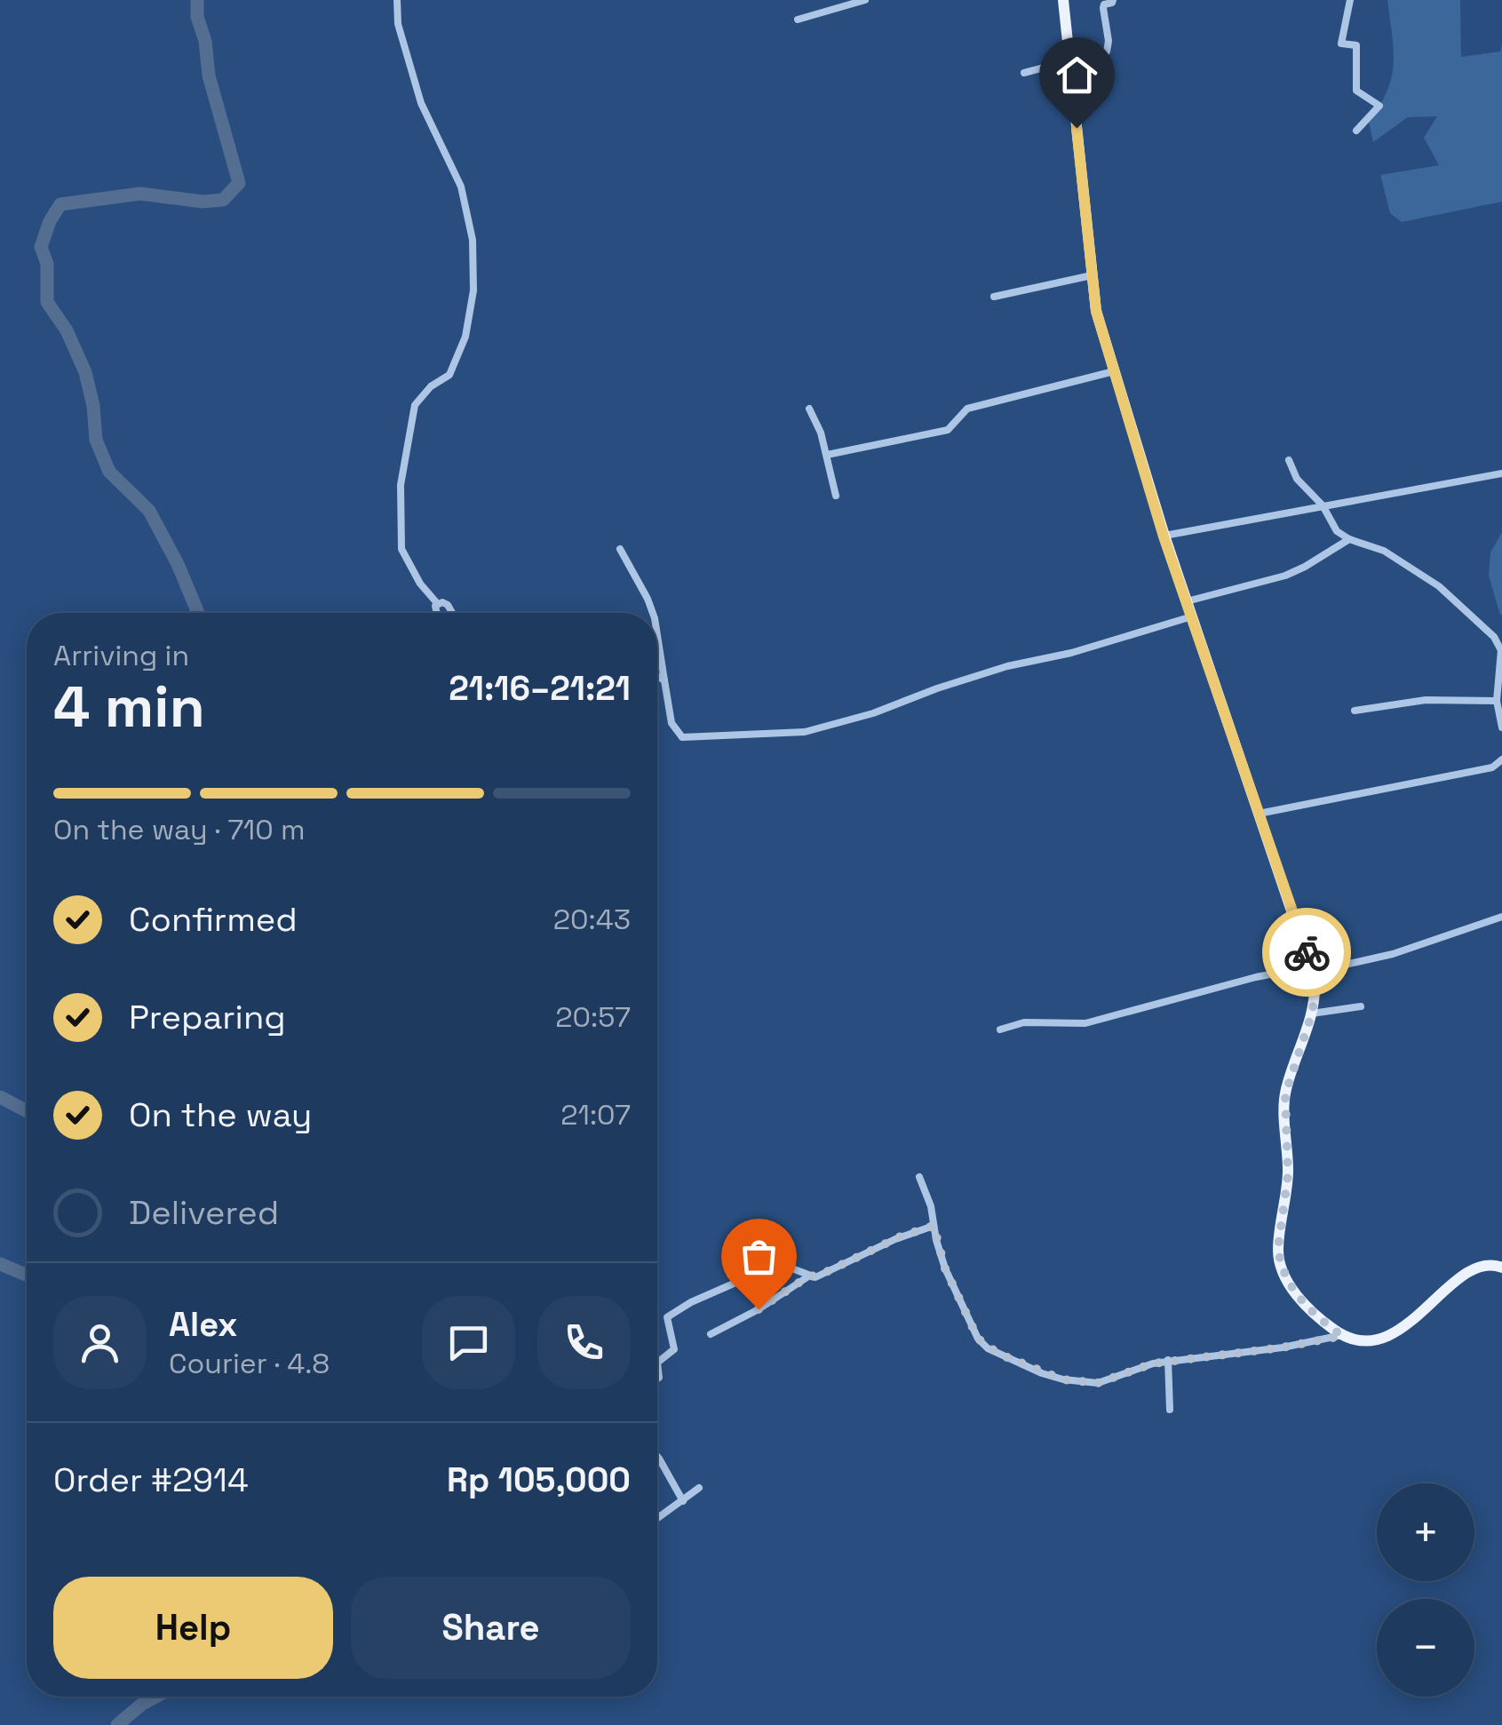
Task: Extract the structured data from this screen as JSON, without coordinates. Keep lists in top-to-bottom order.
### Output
{
  "page": {
    "heading": ["4 min", "Arriving in", "21:16–21:21"],
    "panel": [
      "Alex",
      "Courier · 4.8",
      "Order #2914",
      "Rp 105,000"
    ],
    "bar": "On the way · 710 m",
    "list": [
      ["Confirmed", "20:43"],
      ["Preparing", "20:57"],
      ["On the way", "21:07"],
      "Delivered"
    ],
    "map_buttons": ["+", "−"],
    "buttons": ["Help", "Share"]
  }
}
